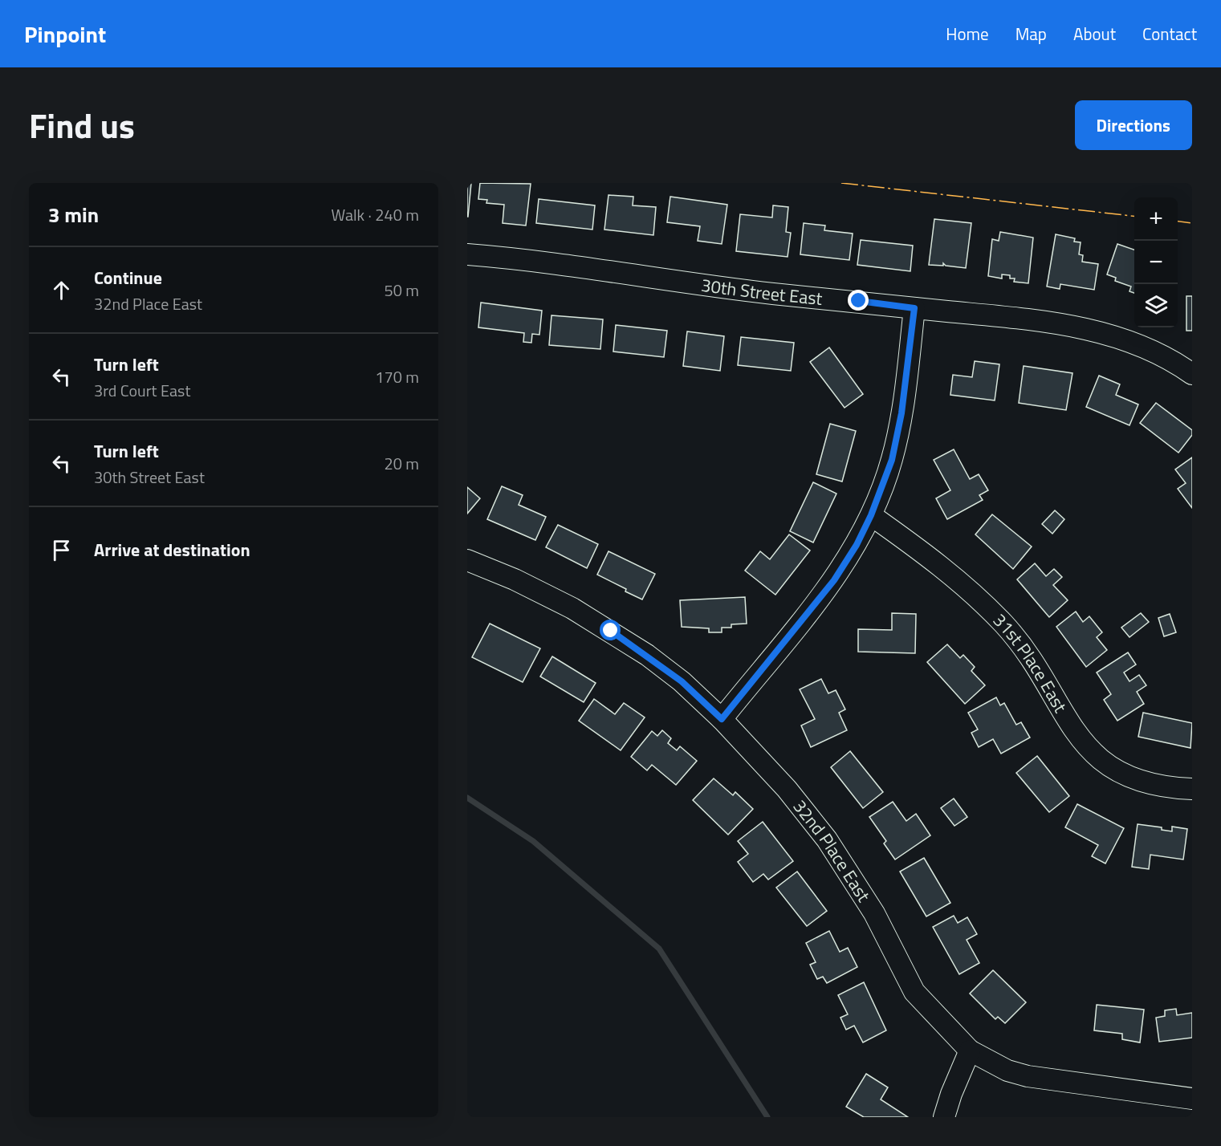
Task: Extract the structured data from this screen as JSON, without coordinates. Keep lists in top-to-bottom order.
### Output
{
  "streets": {
    "street": ["30th Street East", "31st Place East", "32nd Place East"]
  },
  "page": {
    "header": "Pinpoint",
    "nav": [
      "Home",
      "Map",
      "About",
      "Contact"
    ],
    "title": "Find us",
    "buttons": "Directions",
    "heading": ["3 min", "Walk · 240 m"],
    "map_buttons": ["+", "−"],
    "list": [
      ["Continue", "32nd Place East", "50 m"],
      ["Turn left", "3rd Court East", "170 m"],
      ["Turn left", "30th Street East", "20 m"],
      "Arrive at destination"
    ]
  }
}
